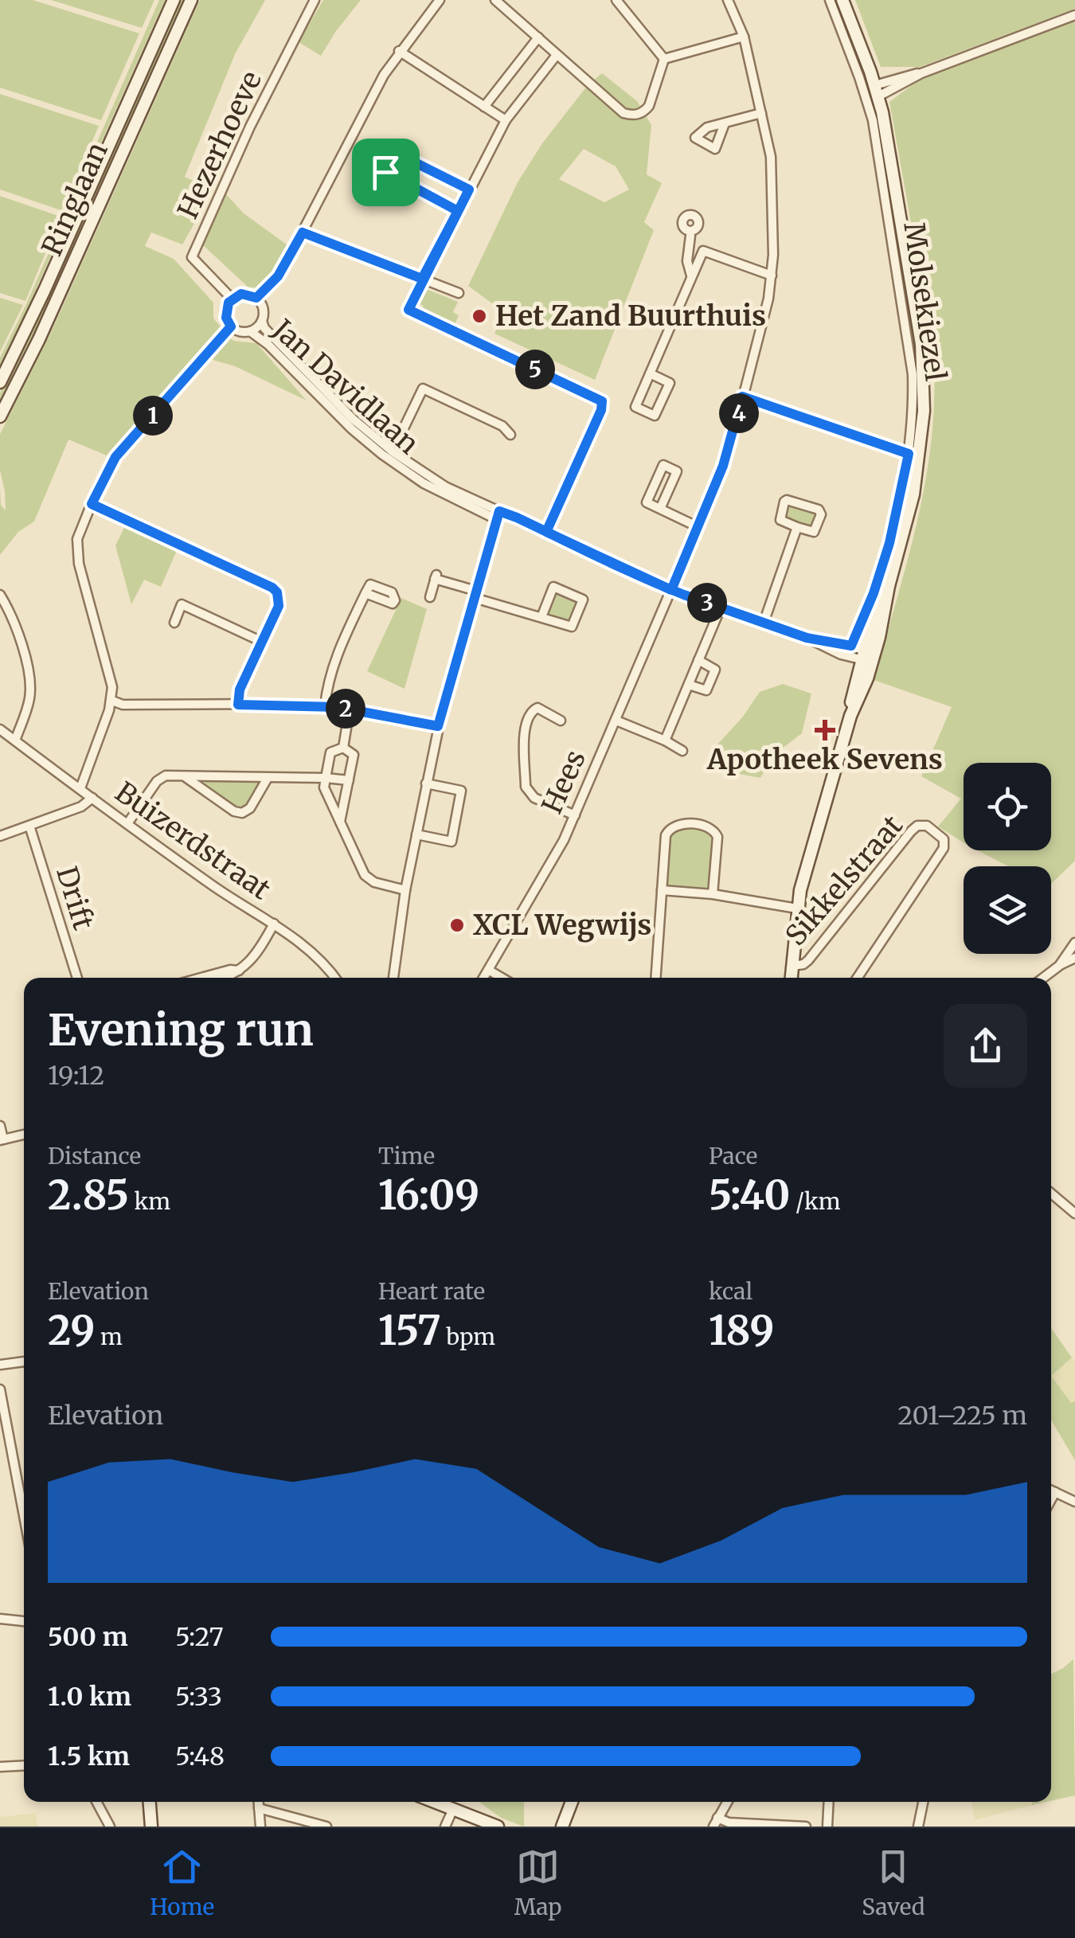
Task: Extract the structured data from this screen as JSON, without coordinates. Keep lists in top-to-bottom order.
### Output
{
  "streets": {
    "main road": ["Ringlaan", "Molsekiezel"],
    "street": [
      "Hezerhoeve",
      "Jan Davidlaan",
      "Hees",
      "Buizerdstraat",
      "Sikkelstraat",
      "Drift"
    ]
  },
  "crossings": [
    ["Hezerhoeve", "Jan Davidlaan"],
    ["Molsekiezel", "Sikkelstraat"],
    ["Jan Davidlaan", "Hees"]
  ],
  "places": {
    "other": ["Het Zand Buurthuis", "XCL Wegwijs"],
    "health": ["Apotheek Sevens"]
  },
  "page": {
    "pins": [
      "5",
      "4",
      "1",
      "3",
      "2"
    ],
    "heading": ["Evening run", "19:12"],
    "stats": [
      ["Distance", "2.85 km"],
      ["Time", "16:09"],
      ["Pace", "5:40 /km"],
      ["Elevation", "29 m"],
      ["Heart rate", "157 bpm"],
      ["kcal", "189"]
    ],
    "chart": ["Elevation", "201–225 m"],
    "list": [
      {
        "name": "500 m",
        "note": "5:27"
      },
      {
        "name": "1.0 km",
        "note": "5:33"
      },
      {
        "name": "1.5 km",
        "note": "5:48"
      }
    ],
    "tabs": ["Home", "Map", "Saved"]
  }
}
